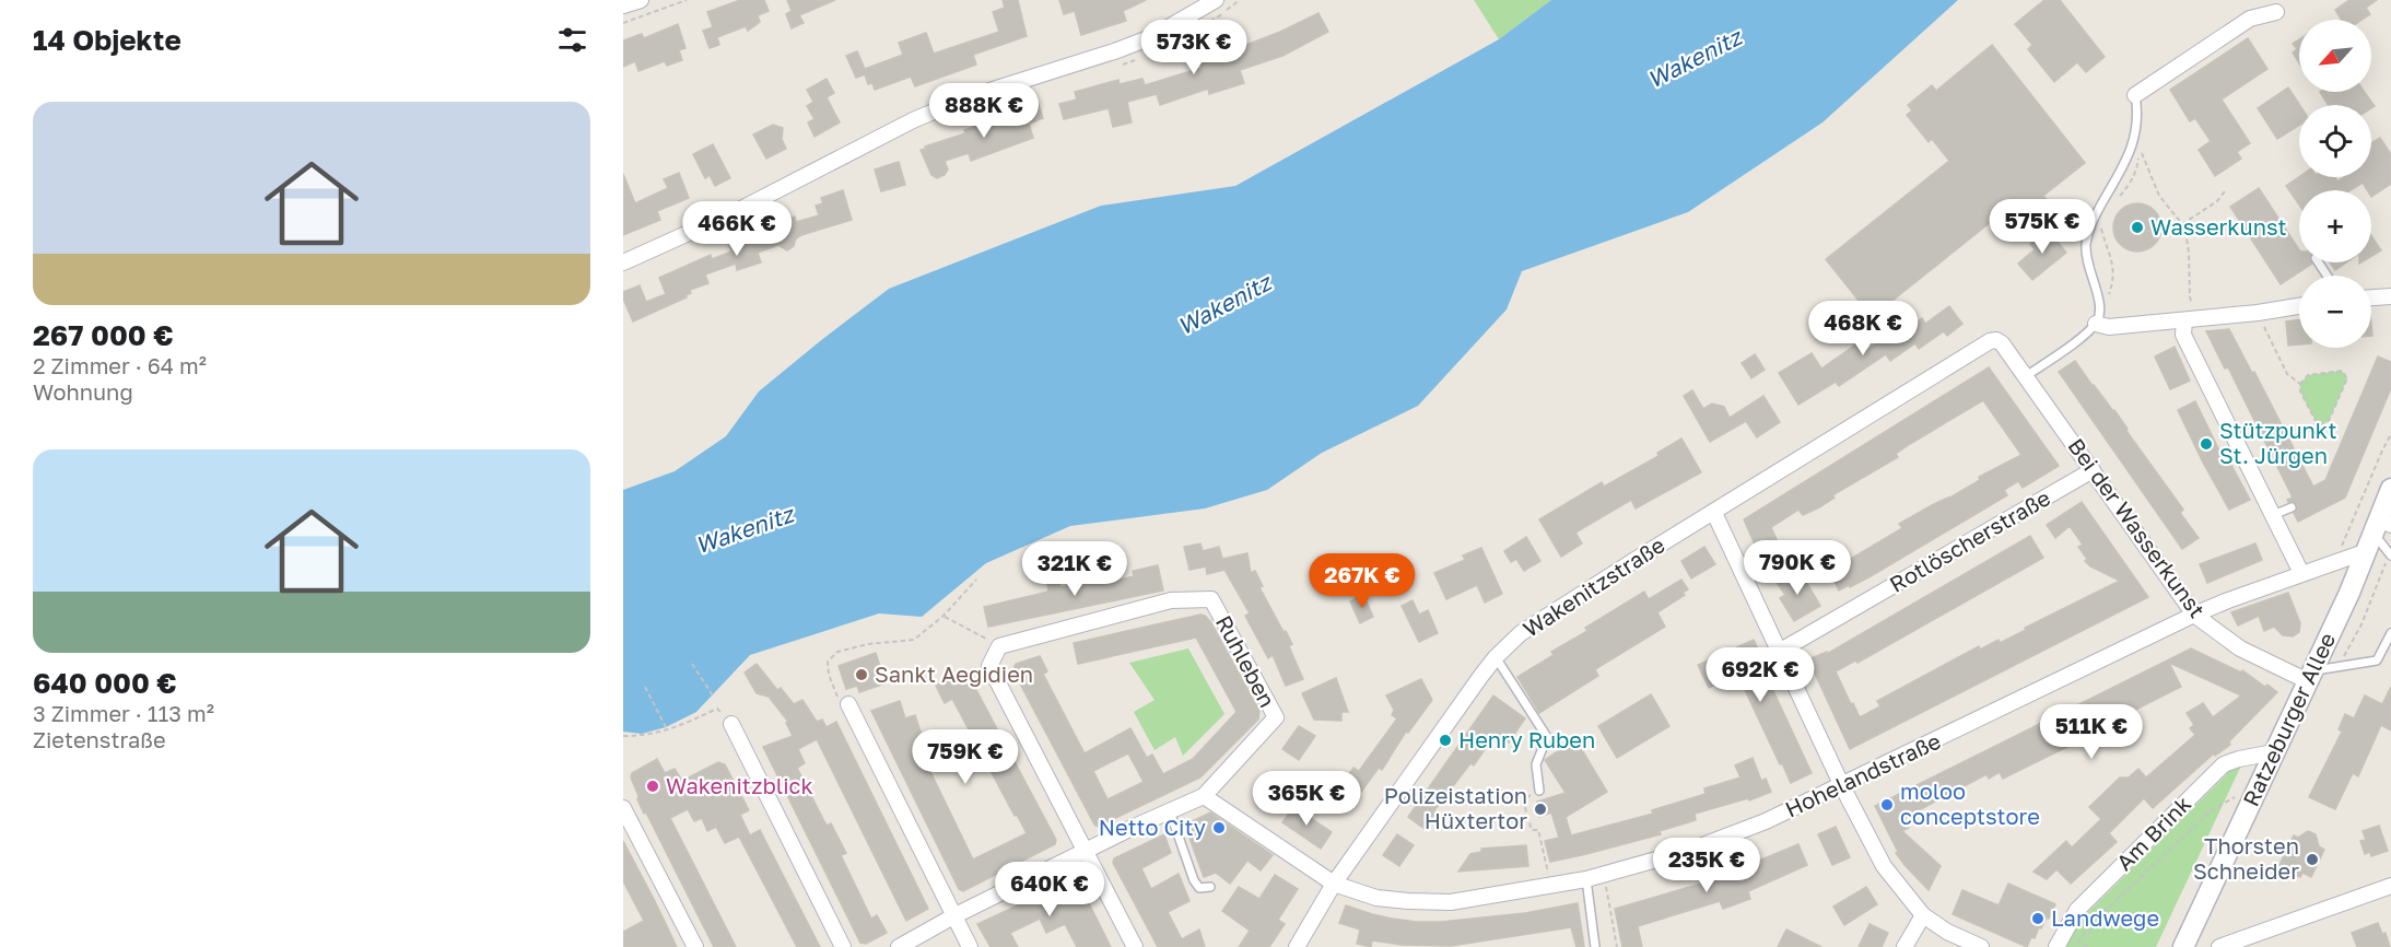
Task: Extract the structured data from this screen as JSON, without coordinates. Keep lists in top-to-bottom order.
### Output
{
  "streets": {
    "main road": ["Ratzeburger Allee"],
    "street": [
      "Bei der Wasserkunst",
      "Rotlöscherstraße",
      "Wakenitzstraße",
      "Ruhleben",
      "Hohelandstraße",
      "Am Brink"
    ]
  },
  "crossings": [
    ["Bei der Wasserkunst", "Rotlöscherstraße"],
    ["Bei der Wasserkunst", "Wakenitzstraße"],
    ["Bei der Wasserkunst", "Ratzeburger Allee"],
    ["Bei der Wasserkunst", "Hohelandstraße"],
    ["Wakenitzstraße", "Hohelandstraße"],
    ["Ruhleben", "Hohelandstraße"],
    ["Ratzeburger Allee", "Hohelandstraße"],
    ["Ratzeburger Allee", "Am Brink"]
  ],
  "water": ["Wakenitz"],
  "places": [
    "Wasserkunst",
    "Stützpunkt St. Jürgen",
    "Sankt Aegidien",
    "Henry Ruben",
    "Wakenitzblick",
    "moloo conceptstore",
    "Polizeistation Hüxtertor",
    "Netto City",
    "Thorsten Schneider",
    "Landwege"
  ],
  "north": "bottom left",
  "page": {
    "heading": "14 Objekte",
    "map_buttons": ["+", "−"],
    "price": [
      "573K €",
      "888K €",
      "575K €",
      "466K €",
      "468K €",
      "790K €",
      "321K €",
      "267K €",
      "692K €",
      "511K €",
      "759K €",
      "365K €",
      "235K €",
      "640K €"
    ],
    "list": [
      {
        "name": "267 000 €",
        "note": "2 Zimmer · 64 m² · Wohnung"
      },
      {
        "name": "640 000 €",
        "note": "3 Zimmer · 113 m² · Zietenstraße"
      }
    ]
  }
}
